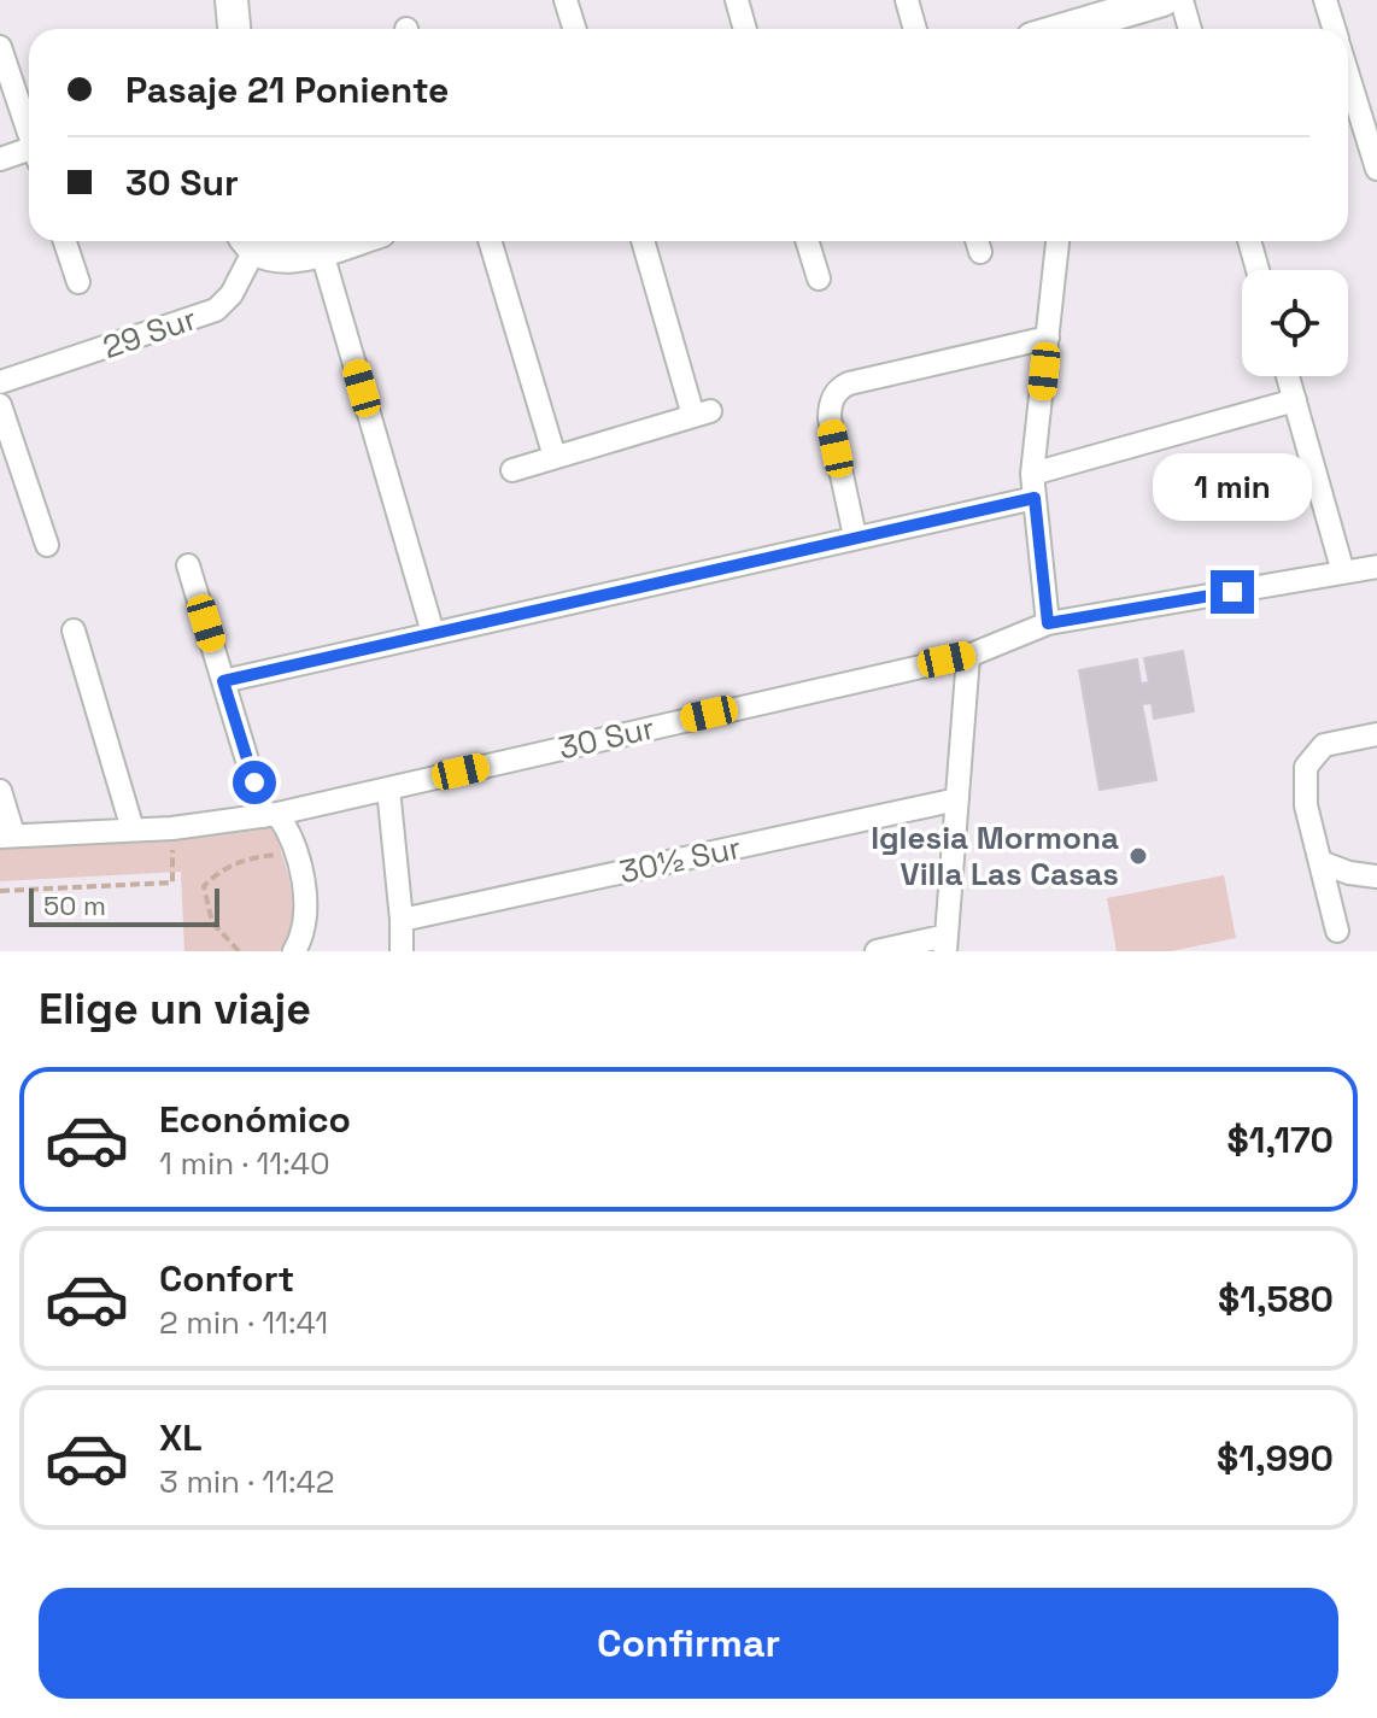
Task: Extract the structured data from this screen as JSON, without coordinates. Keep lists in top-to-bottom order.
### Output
{
  "streets": {
    "street": ["29 Sur", "30 Sur", "30½ Sur"]
  },
  "places": ["Iglesia Mormona Villa Las Casas"],
  "scale_bar": "50 m",
  "page": {
    "banner": ["Pasaje 21 Poniente", "30 Sur"],
    "bubble": "1 min",
    "scale": "50 m",
    "heading": "Elige un viaje",
    "list": [
      {
        "name": "Económico",
        "note": "1 min · 11:40",
        "value": "$1,170"
      },
      {
        "name": "Confort",
        "note": "2 min · 11:41",
        "value": "$1,580"
      },
      {
        "name": "XL",
        "note": "3 min · 11:42",
        "value": "$1,990"
      }
    ],
    "buttons": "Confirmar"
  }
}
